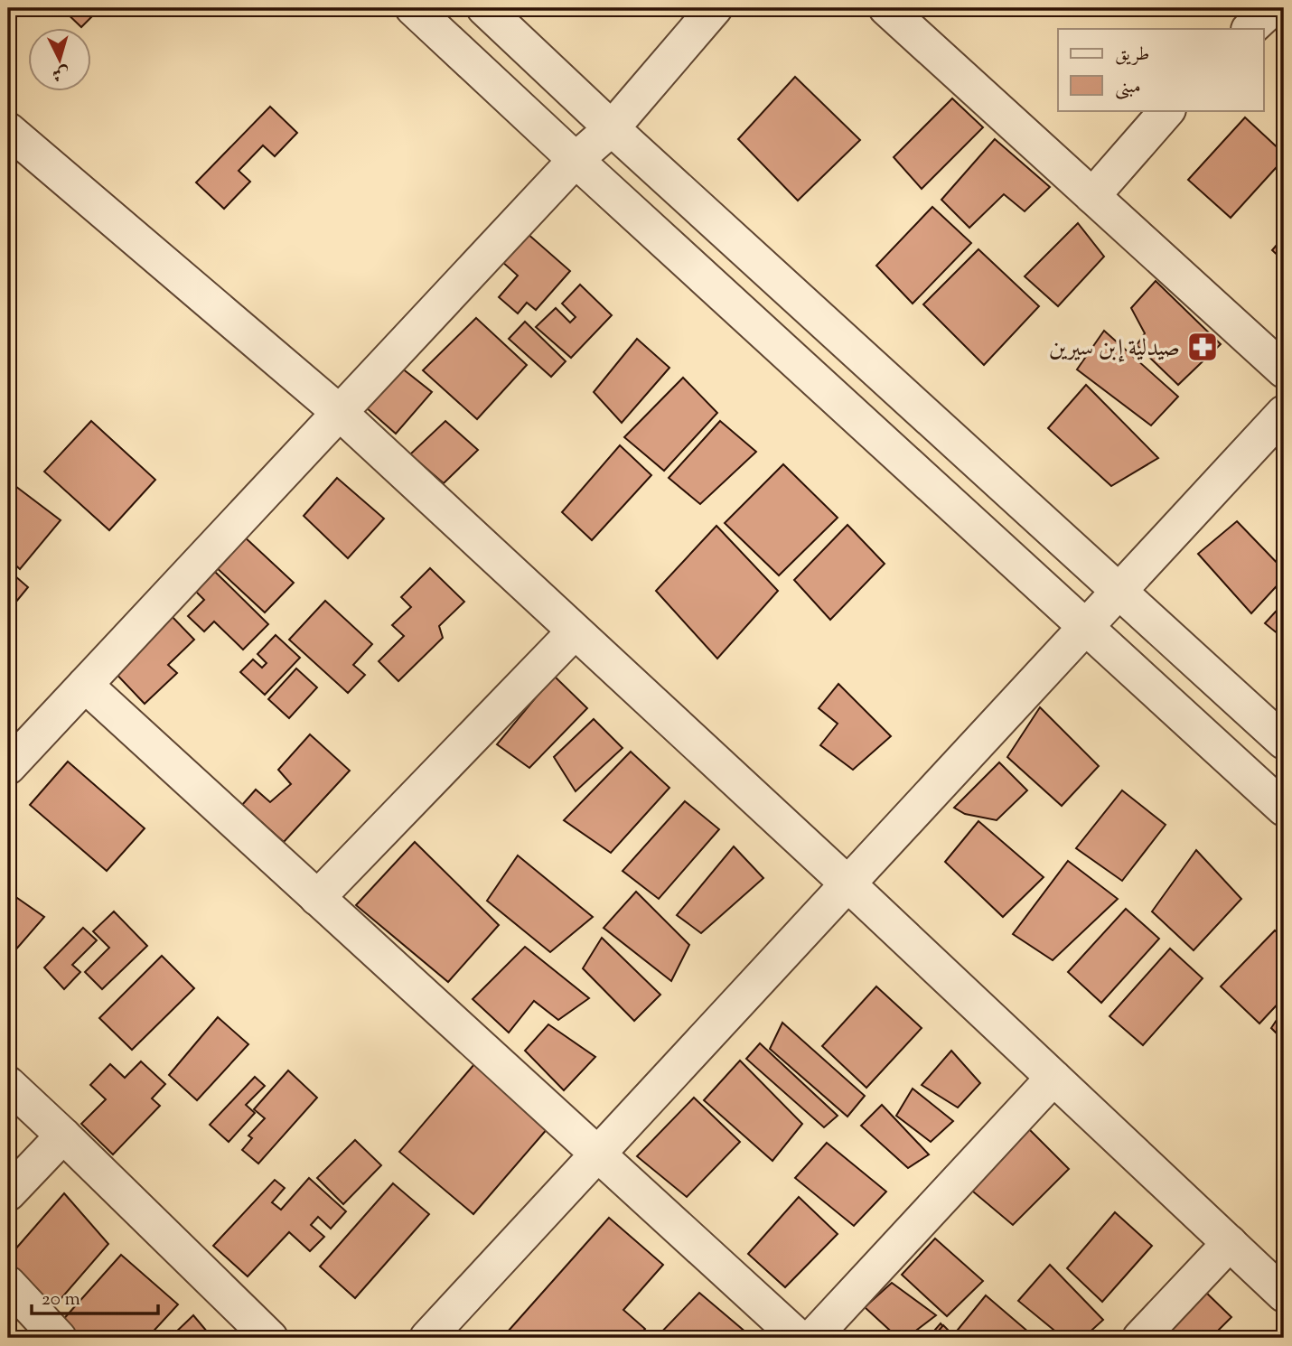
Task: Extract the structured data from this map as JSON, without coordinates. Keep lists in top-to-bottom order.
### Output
{
  "places": {
    "pharmacy": ["صيدلية إبن سيرين"]
  },
  "legend": ["طريق", "مبنى"],
  "scale_bar": "20 m",
  "north": "bottom"
}
